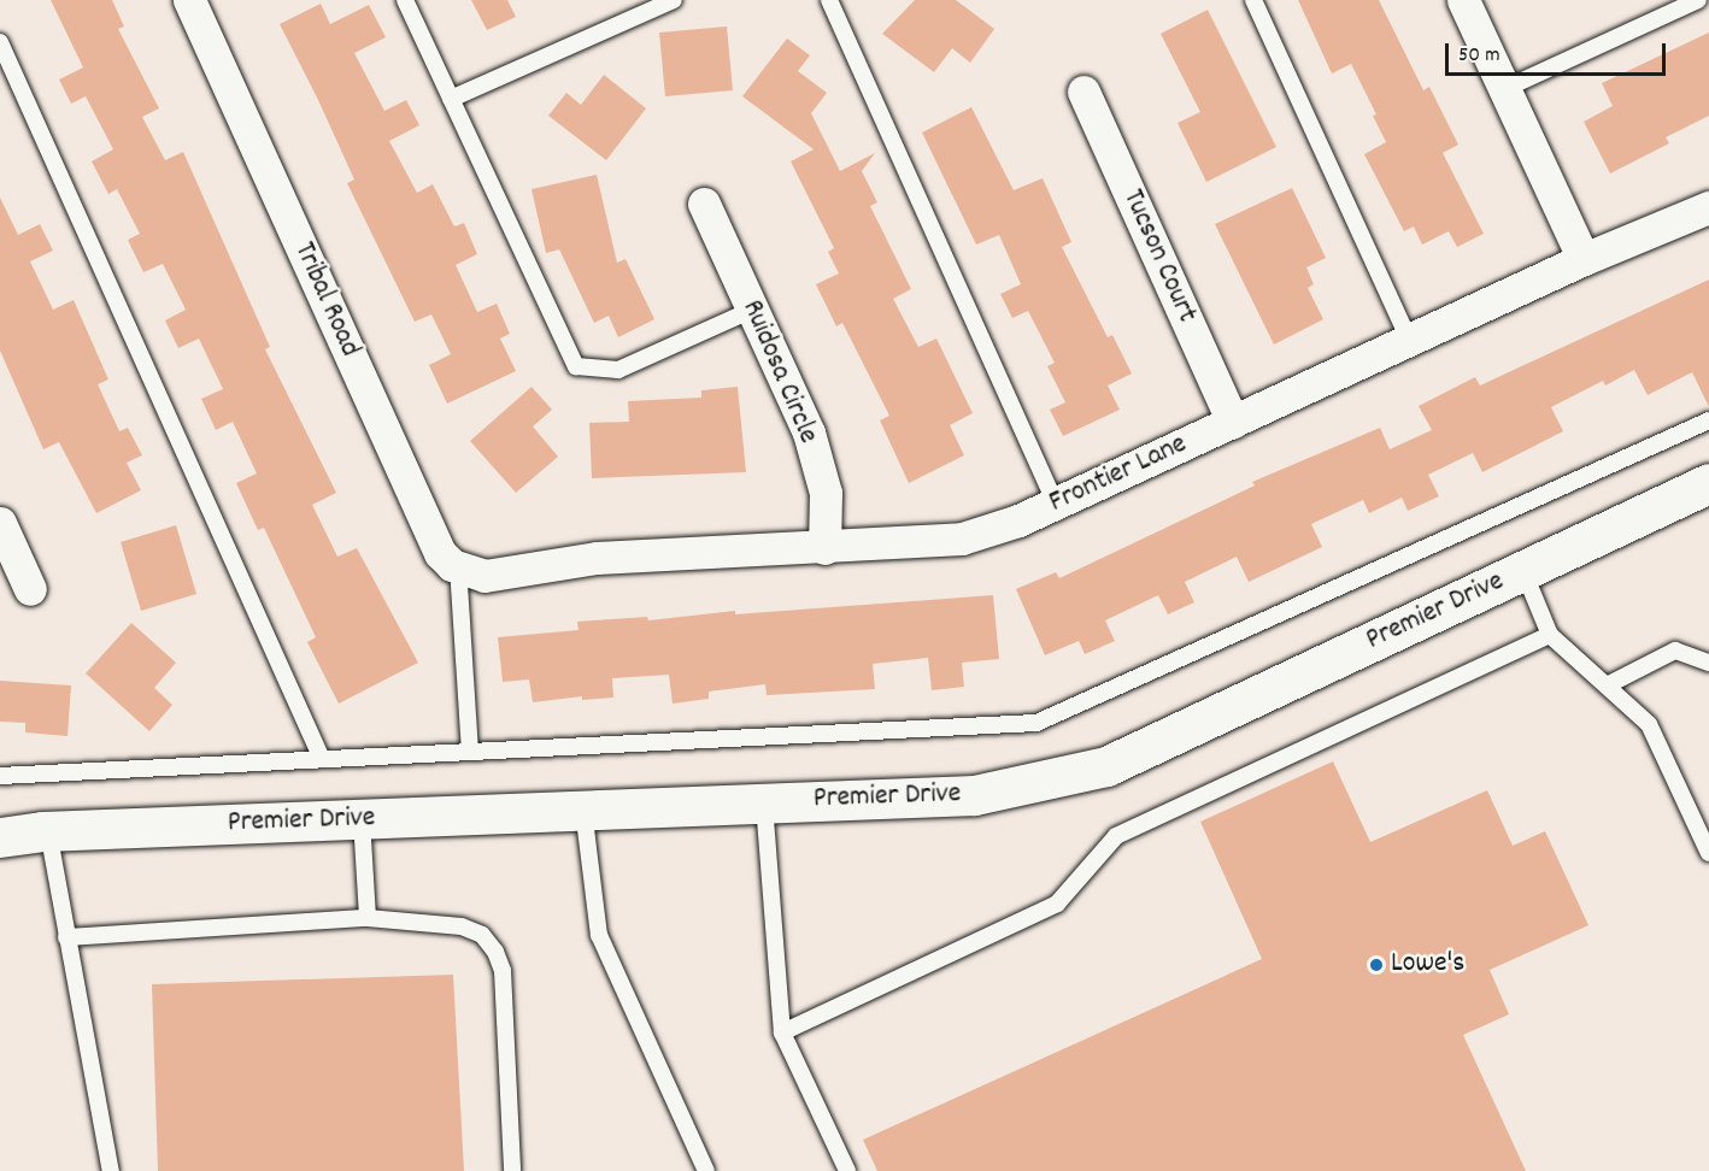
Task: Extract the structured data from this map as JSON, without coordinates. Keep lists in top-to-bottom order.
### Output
{
  "streets": {
    "street": [
      "Tucson Court",
      "Tribal Road",
      "Ruidosa Circle",
      "Frontier Lane",
      "Premier Drive"
    ]
  },
  "crossings": [
    ["Tucson Court", "Frontier Lane"],
    ["Tribal Road", "Frontier Lane"],
    ["Ruidosa Circle", "Frontier Lane"]
  ],
  "places": ["Lowe's"],
  "scale_bar": "50 m"
}
